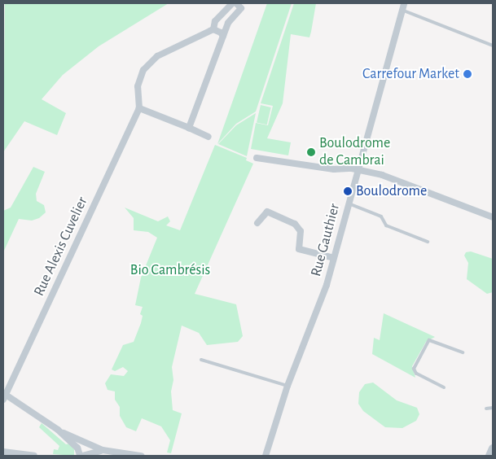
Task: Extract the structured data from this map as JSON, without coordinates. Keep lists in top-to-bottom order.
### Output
{
  "streets": {
    "street": ["Rue Gauthier", "Rue Alexis Cuvelier"]
  },
  "parks": ["Bio Cambrésis"],
  "places": ["Carrefour Market", "Boulodrome de Cambrai", "Boulodrome"]
}
